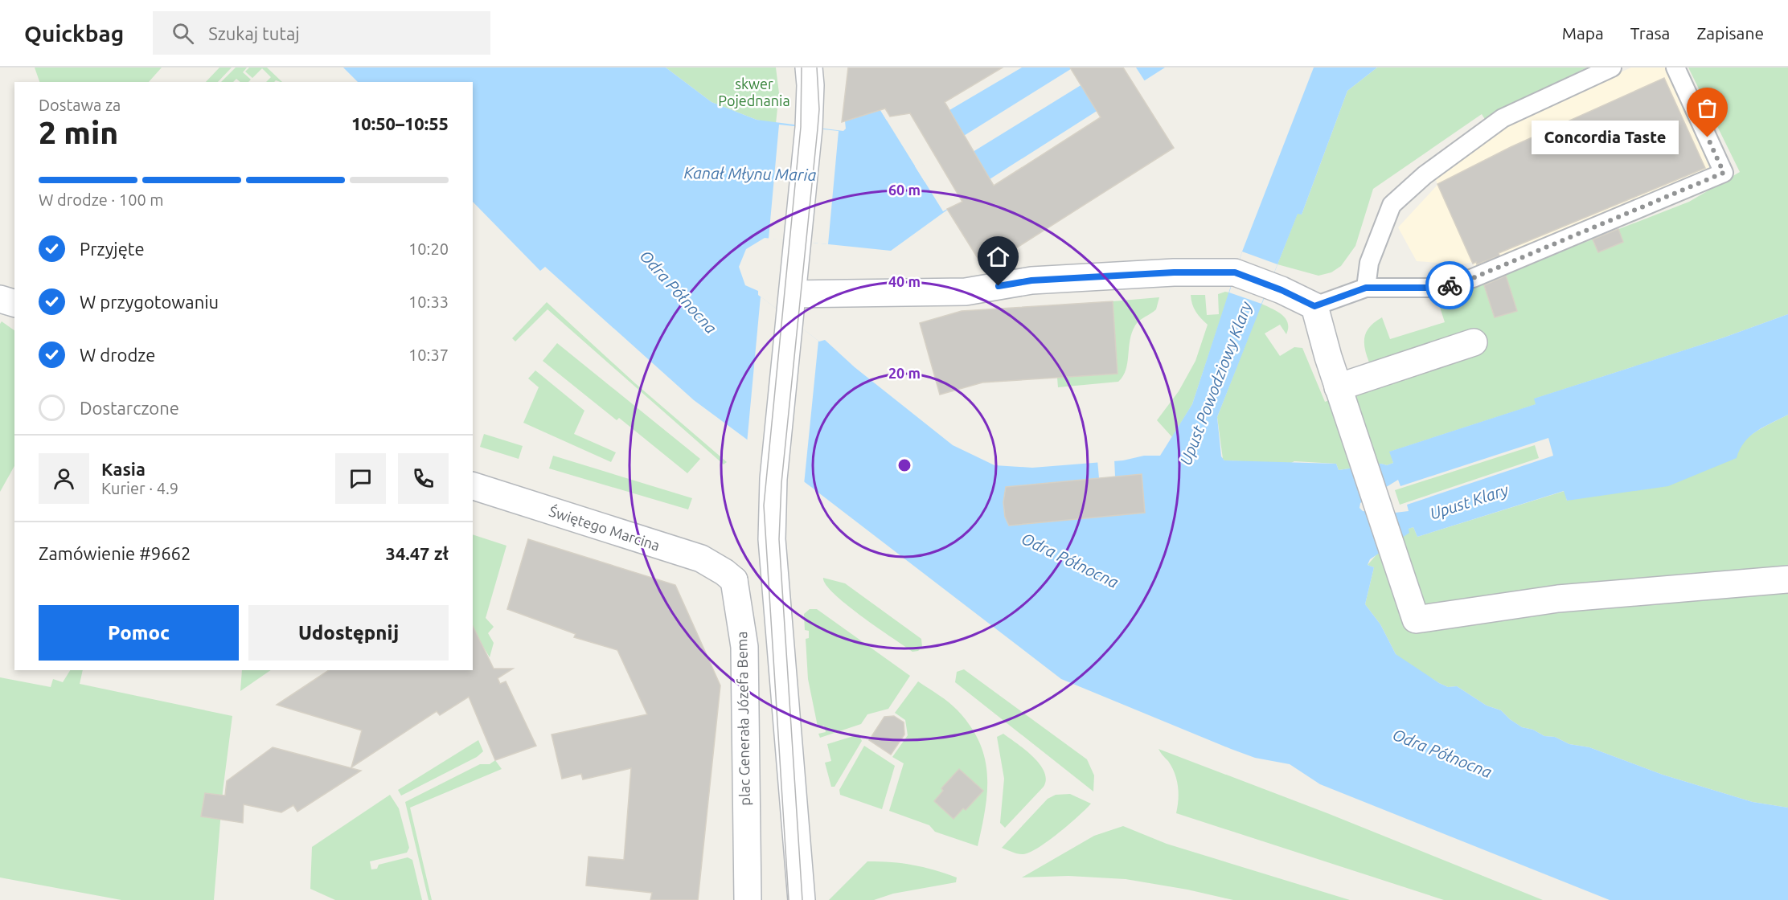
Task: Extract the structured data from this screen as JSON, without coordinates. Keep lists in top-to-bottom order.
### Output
{
  "streets": {
    "street": ["Świętego Marcina", "plac Generała Józefa Bema"]
  },
  "crossings": [
    ["Świętego Marcina", "plac Generała Józefa Bema"]
  ],
  "water": [
    "Kanał Młynu Maria",
    "Odra Północna",
    "Upust Powodziowy Klary",
    "Upust Klary"
  ],
  "parks": ["skwer Pojednania"],
  "places": ["Concordia Taste"],
  "page": {
    "header": "Quickbag",
    "search": "Szukaj tutaj",
    "nav": ["Mapa", "Trasa", "Zapisane"],
    "heading": ["2 min", "Dostawa za", "10:50–10:55"],
    "panel": [
      "Kasia",
      "Kurier · 4.9",
      "Zamówienie #9662",
      "34.47 zł"
    ],
    "bubble": "Concordia Taste",
    "bar": "W drodze · 100 m",
    "list": [
      ["Przyjęte", "10:20"],
      ["W przygotowaniu", "10:33"],
      ["W drodze", "10:37"],
      "Dostarczone"
    ],
    "buttons": ["Pomoc", "Udostępnij"]
  },
  "rings": ["60 m", "40 m", "20 m"]
}
